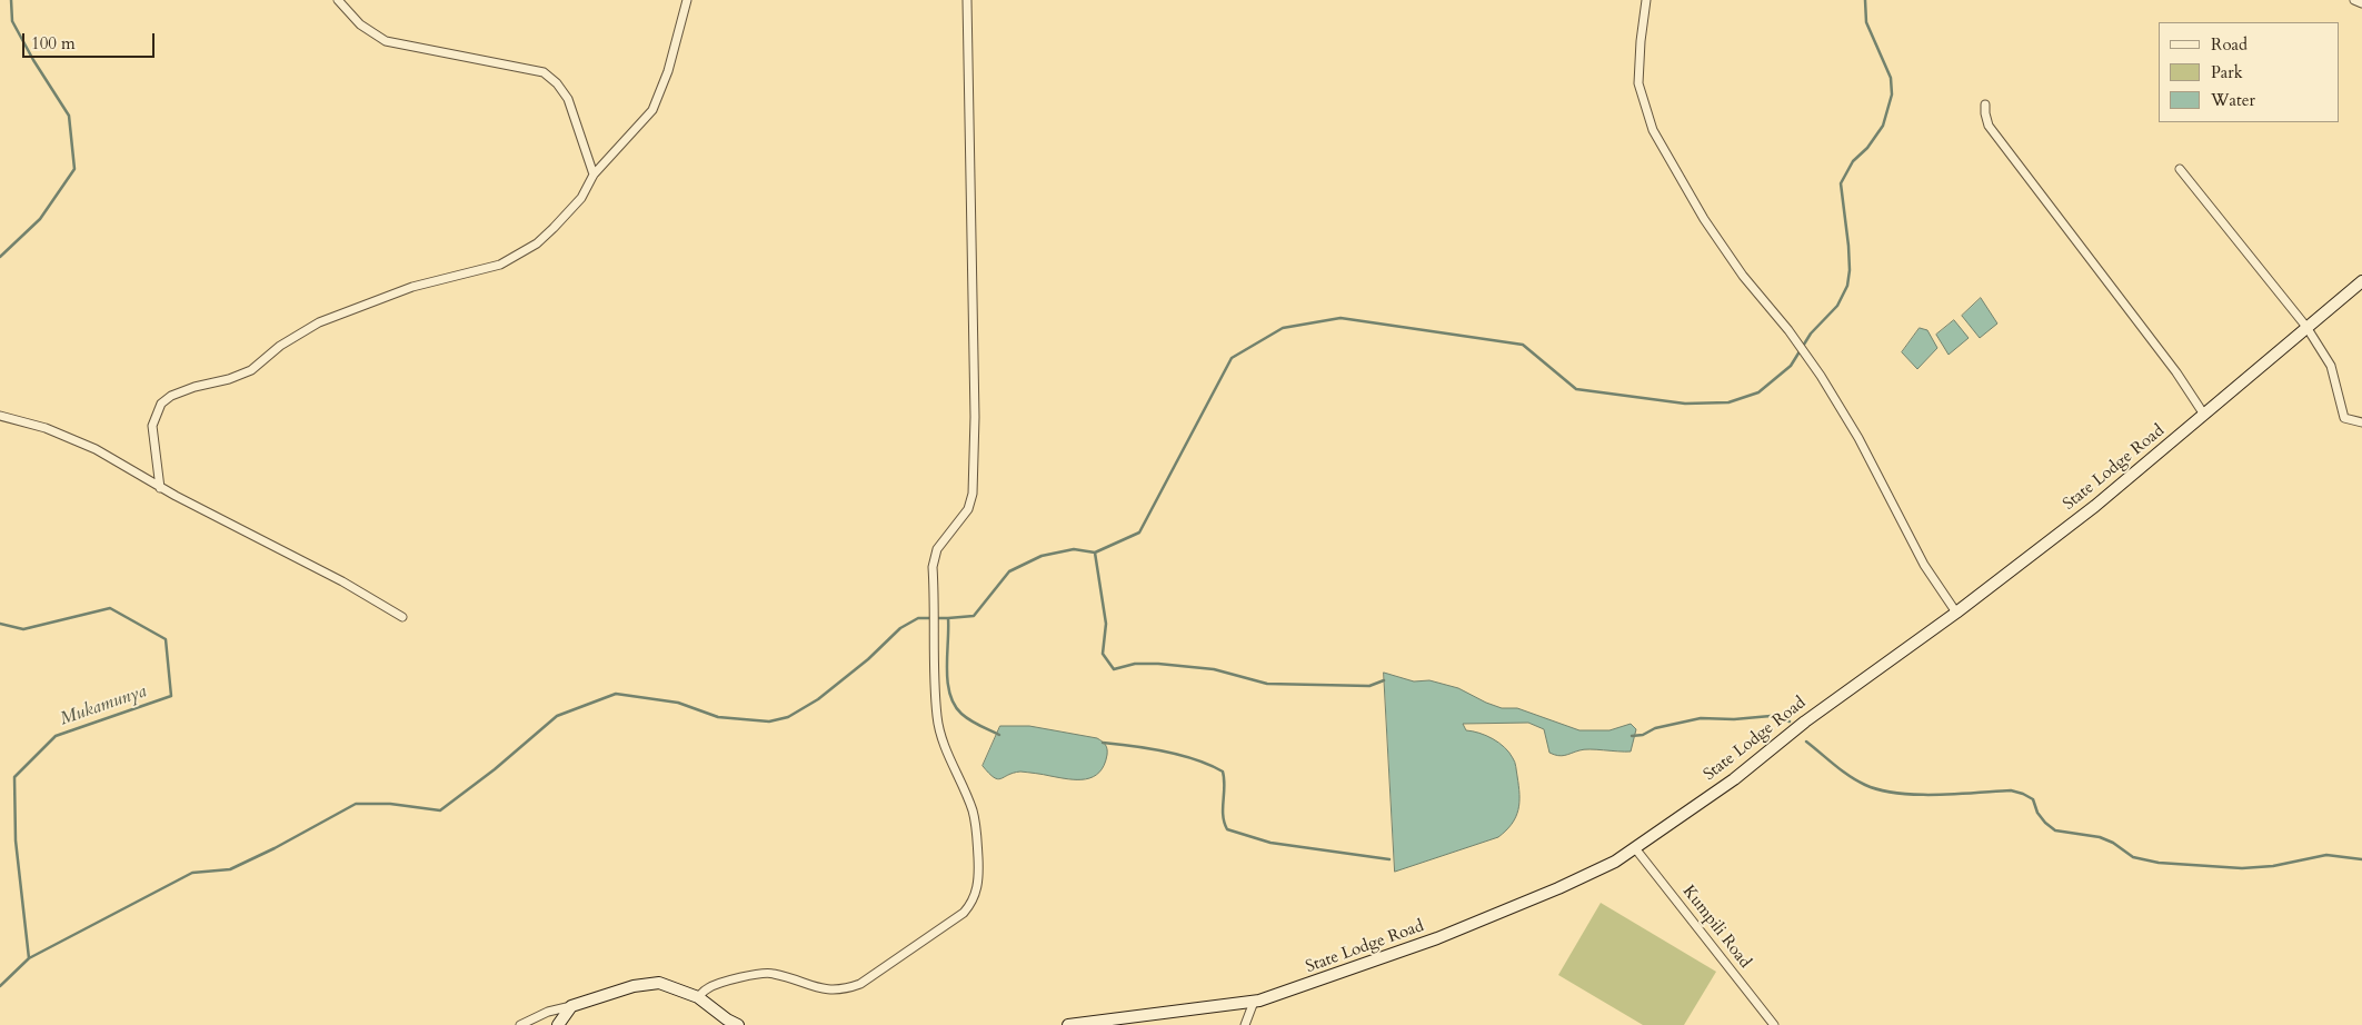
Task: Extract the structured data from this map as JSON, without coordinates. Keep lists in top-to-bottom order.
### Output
{
  "streets": {
    "street": ["State Lodge Road", "Kumpili Road"]
  },
  "crossings": [
    ["State Lodge Road", "Kumpili Road"]
  ],
  "water": ["Mukamunya"],
  "legend": ["Road", "Park", "Water"],
  "scale_bar": "100 m"
}
